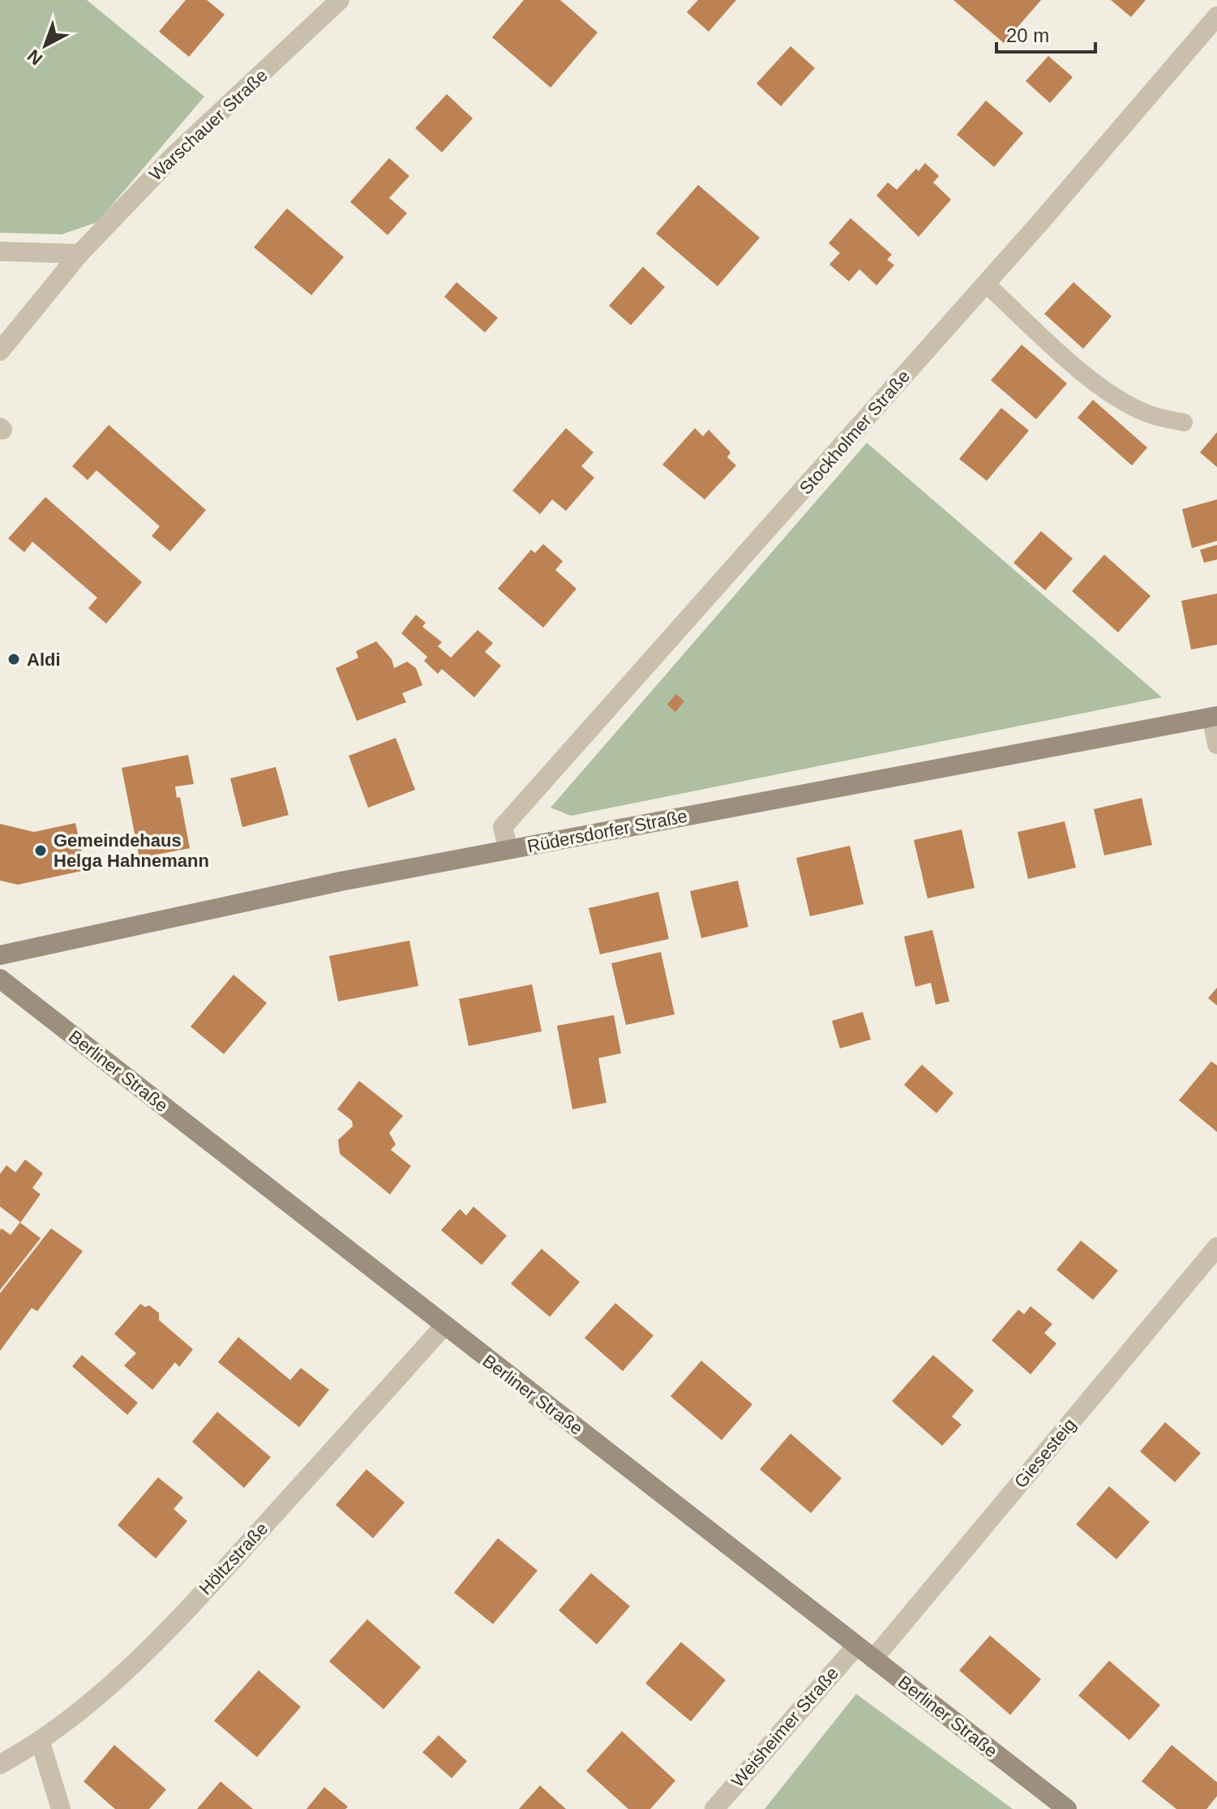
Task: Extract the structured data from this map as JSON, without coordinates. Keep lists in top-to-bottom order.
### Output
{
  "streets": {
    "street": [
      "Warschauer Straße",
      "Stockholmer Straße",
      "Rüdersdorfer Straße",
      "Berliner Straße",
      "Giesesteig",
      "Höltzstraße",
      "Weisheimer Straße"
    ]
  },
  "crossings": [
    ["Stockholmer Straße", "Rüdersdorfer Straße"],
    ["Berliner Straße", "Giesesteig"],
    ["Berliner Straße", "Höltzstraße"],
    ["Berliner Straße", "Weisheimer Straße"]
  ],
  "places": ["Aldi", "Gemeindehaus Helga Hahnemann"],
  "scale_bar": "20 m",
  "north": "bottom left"
}
